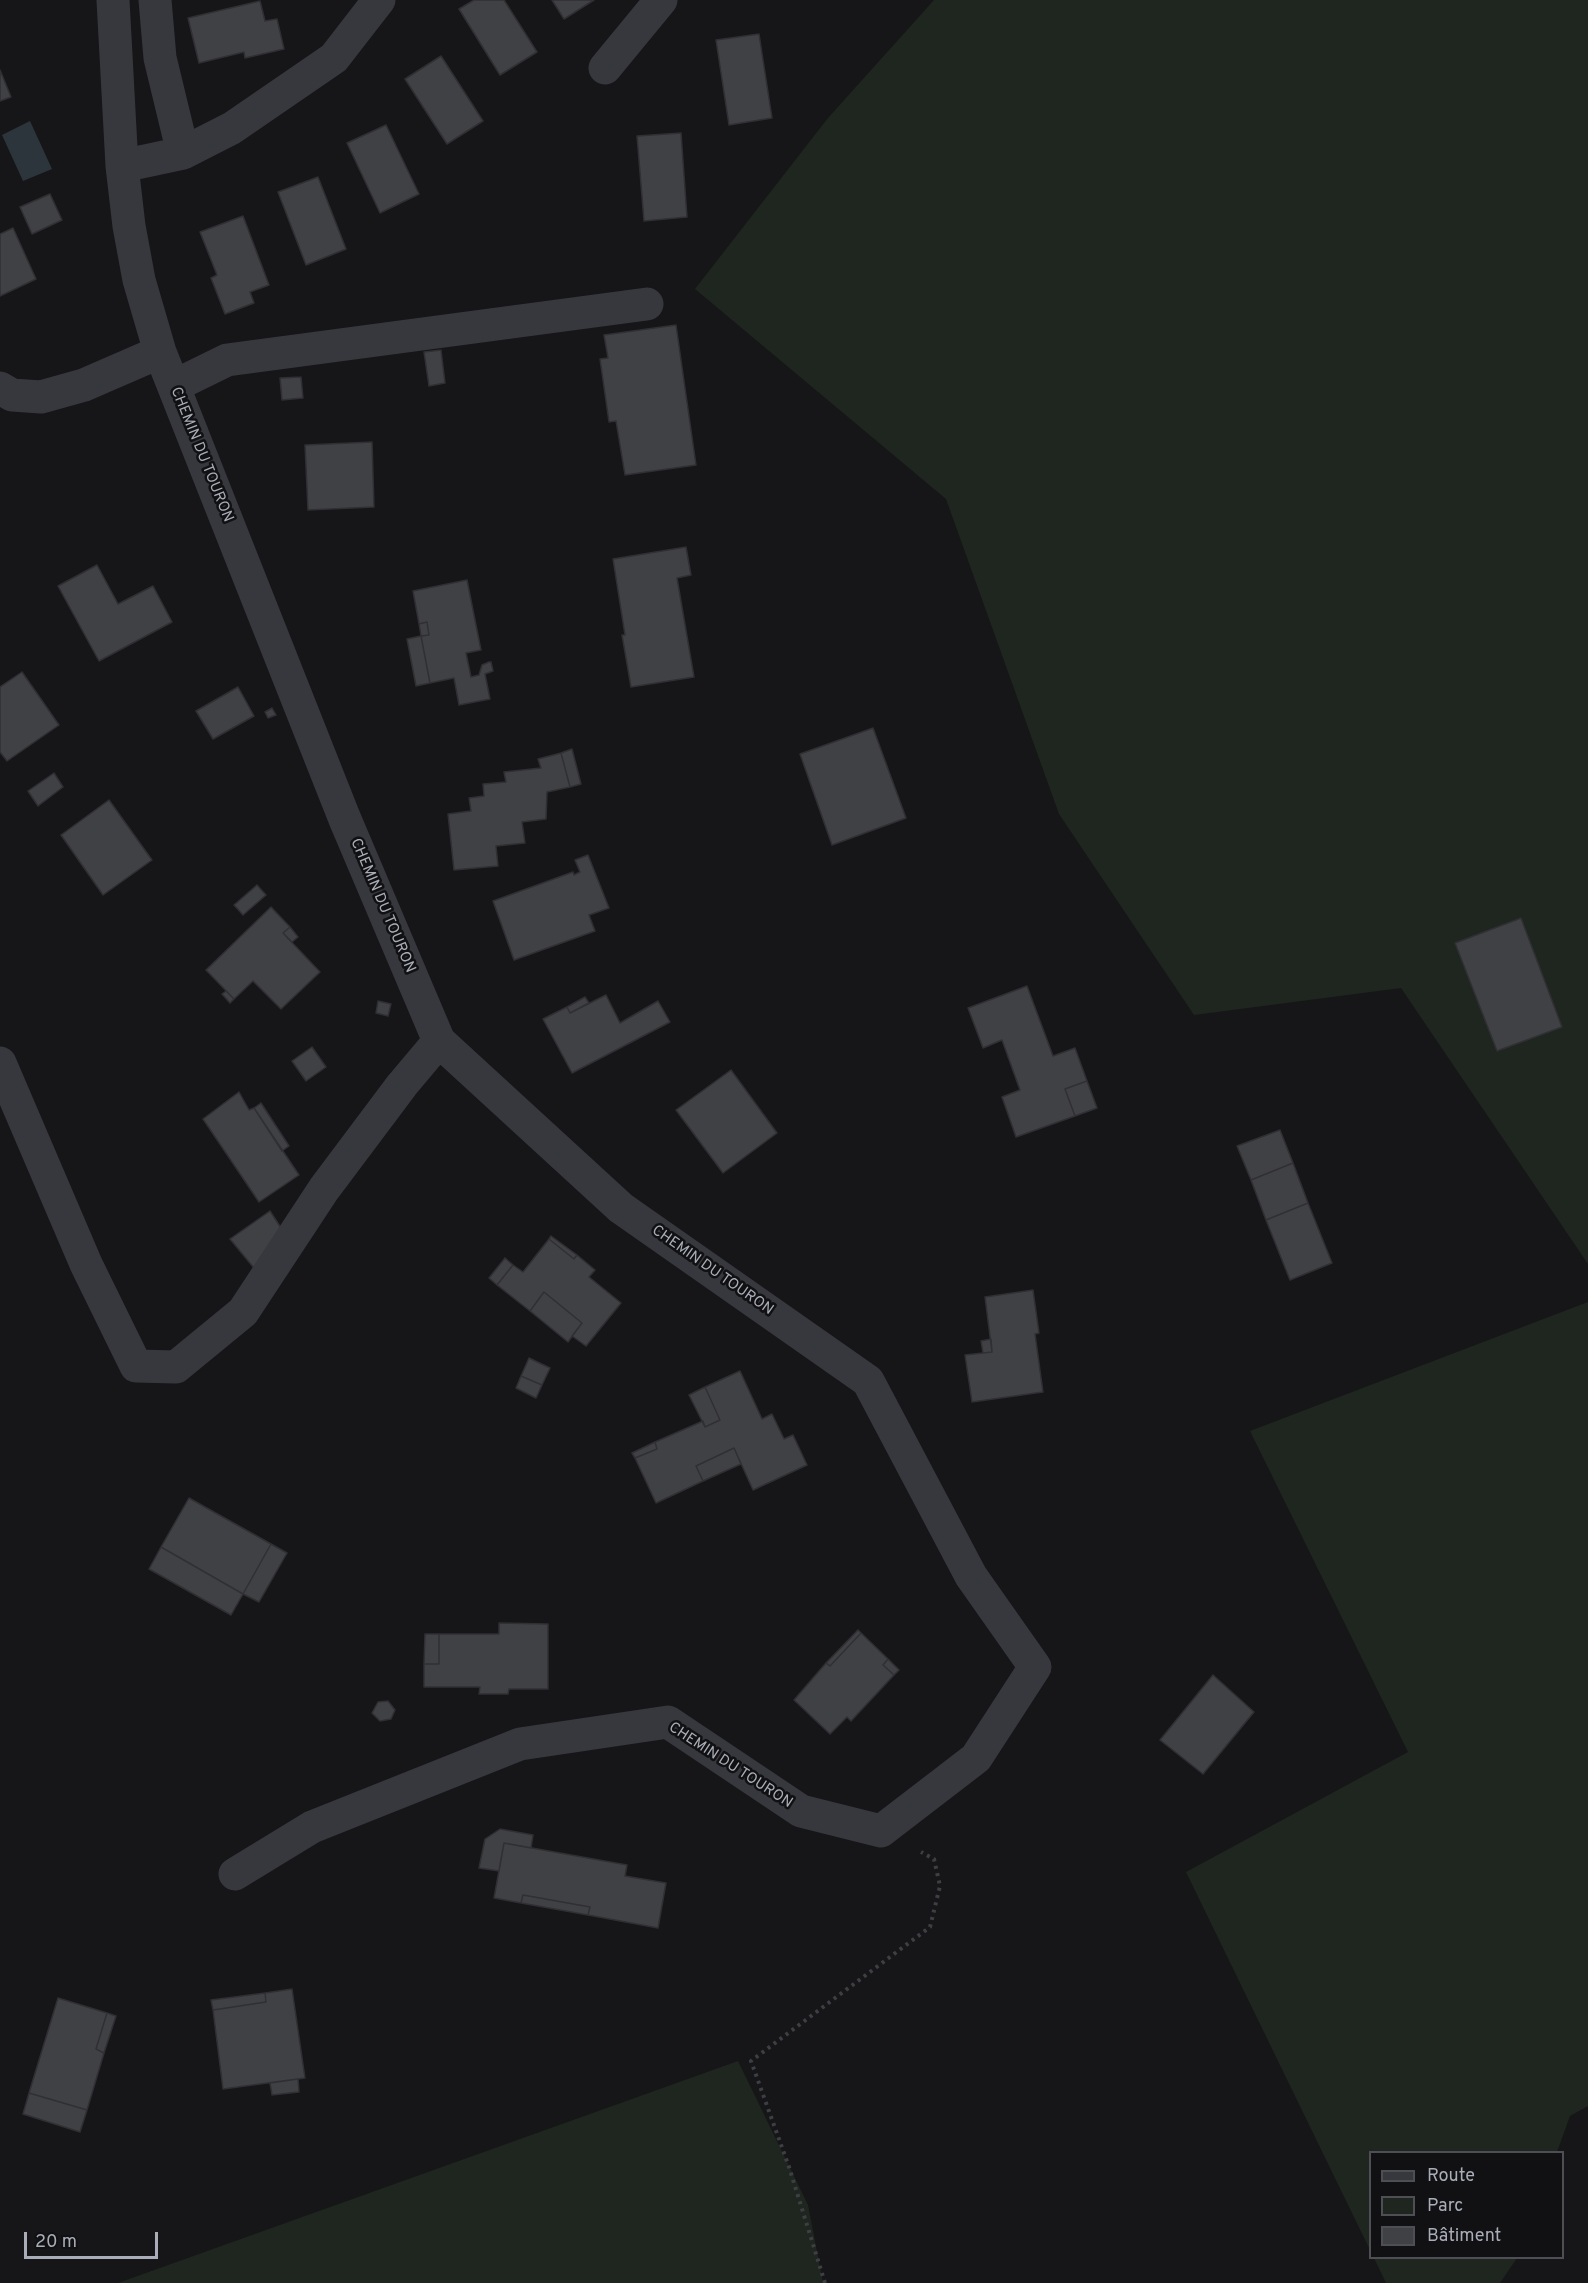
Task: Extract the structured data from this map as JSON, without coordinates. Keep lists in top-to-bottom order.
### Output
{
  "streets": {
    "street": ["CHEMIN DU TOURON"]
  },
  "legend": ["Route", "Parc", "Bâtiment"],
  "scale_bar": "20 m"
}
